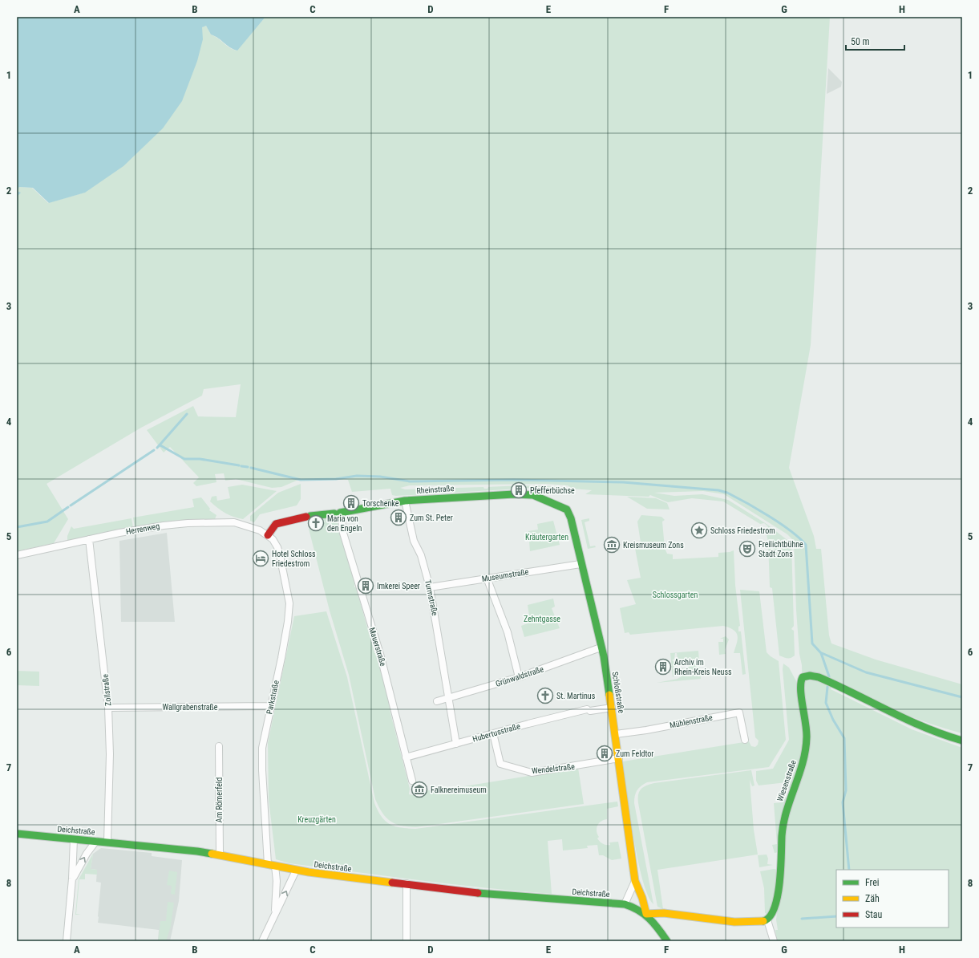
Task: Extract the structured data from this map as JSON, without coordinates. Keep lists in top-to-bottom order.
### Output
{
  "streets": {
    "street": [
      "Rheinstraße",
      "Herrenweg",
      "Museumstraße",
      "Turmstraße",
      "Mauerstraße",
      "Grünwaldstraße",
      "Zollstraße",
      "Schloßstraße",
      "Parkstraße",
      "Wallgrabenstraße",
      "Mühlenstraße",
      "Hubertusstraße",
      "Wendelstraße",
      "Wiesenstraße",
      "Am Römerfeld",
      "Deichstraße"
    ]
  },
  "crossings": [
    ["Rheinstraße", "Herrenweg"],
    ["Rheinstraße", "Turmstraße"],
    ["Rheinstraße", "Mauerstraße"],
    ["Rheinstraße", "Schloßstraße"],
    ["Rheinstraße", "Parkstraße"],
    ["Herrenweg", "Zollstraße"],
    ["Herrenweg", "Parkstraße"],
    ["Museumstraße", "Turmstraße"],
    ["Museumstraße", "Schloßstraße"],
    ["Turmstraße", "Grünwaldstraße"],
    ["Turmstraße", "Hubertusstraße"],
    ["Mauerstraße", "Hubertusstraße"],
    ["Grünwaldstraße", "Schloßstraße"],
    ["Zollstraße", "Wallgrabenstraße"],
    ["Zollstraße", "Deichstraße"],
    ["Schloßstraße", "Mühlenstraße"],
    ["Schloßstraße", "Hubertusstraße"],
    ["Schloßstraße", "Wendelstraße"],
    ["Schloßstraße", "Deichstraße"],
    ["Parkstraße", "Wallgrabenstraße"],
    ["Parkstraße", "Deichstraße"],
    ["Hubertusstraße", "Wendelstraße"],
    ["Am Römerfeld", "Deichstraße"]
  ],
  "parks": [
    "Kräutergarten",
    "Schlossgarten",
    "Zehntgasse",
    "Kreuzgärten"
  ],
  "places": {
    "building": [
      "Pfefferbüchse",
      "Torschenke",
      "Zum St. Peter",
      "Imkerei Speer",
      "Archiv im Rhein-Kreis Neuss",
      "Zum Feldtor"
    ],
    "church": ["Maria von den Engeln", "St. Martinus"],
    "place": ["Schloss Friedestrom"],
    "museum": ["Kreismuseum Zons", "Falknereimuseum"],
    "theatre": ["Freilichtbühne Stadt Zons"],
    "hotel": ["Hotel Schloss Friedestrom"]
  },
  "legend": ["Frei", "Zäh", "Stau"],
  "scale_bar": "50 m",
  "grid": {
    "columns": [
      "A",
      "B",
      "C",
      "D",
      "E",
      "F",
      "G",
      "H"
    ],
    "rows": [
      "1",
      "2",
      "3",
      "4",
      "5",
      "6",
      "7",
      "8"
    ]
  }
}
